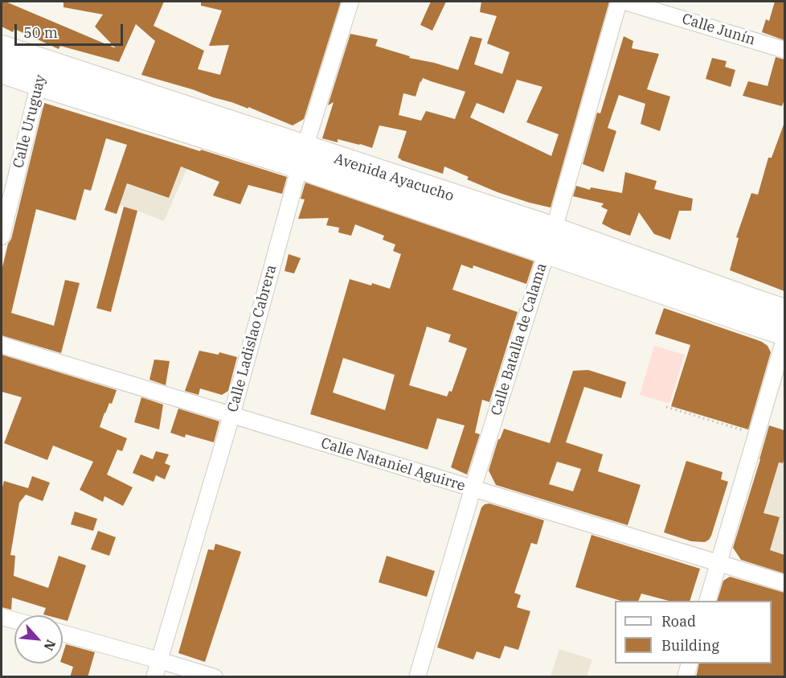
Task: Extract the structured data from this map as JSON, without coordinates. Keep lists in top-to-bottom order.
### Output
{
  "streets": {
    "main road": ["Avenida Ayacucho"],
    "street": [
      "Calle Junín",
      "Calle Uruguay",
      "Calle Ladislao Cabrera",
      "Calle Batalla de Calama",
      "Calle Nataniel Aguirre"
    ]
  },
  "crossings": [
    ["Calle Uruguay", "Avenida Ayacucho"],
    ["Avenida Ayacucho", "Calle Ladislao Cabrera"],
    ["Avenida Ayacucho", "Calle Batalla de Calama"],
    ["Calle Ladislao Cabrera", "Calle Nataniel Aguirre"],
    ["Calle Batalla de Calama", "Calle Nataniel Aguirre"]
  ],
  "legend": ["Road", "Building"],
  "scale_bar": "50 m",
  "north": "bottom right"
}
